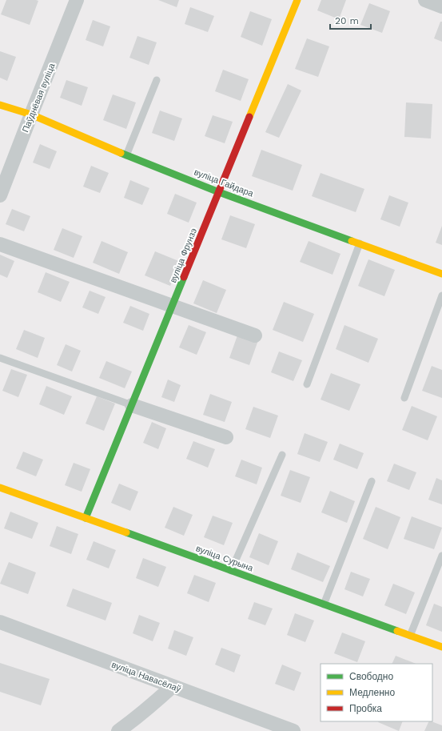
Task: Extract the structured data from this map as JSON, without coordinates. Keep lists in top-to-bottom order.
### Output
{
  "streets": {
    "street": [
      "Паўднёвая вуліца",
      "вуліца Гайдара",
      "вуліца Фрунзэ",
      "вуліца Сурына",
      "вуліца Навасёлаў"
    ]
  },
  "crossings": [
    ["Паўднёвая вуліца", "вуліца Гайдара"],
    ["вуліца Гайдара", "вуліца Фрунзэ"],
    ["вуліца Фрунзэ", "вуліца Сурына"]
  ],
  "legend": ["Свободно", "Медленно", "Пробка"],
  "scale_bar": "20 m"
}
